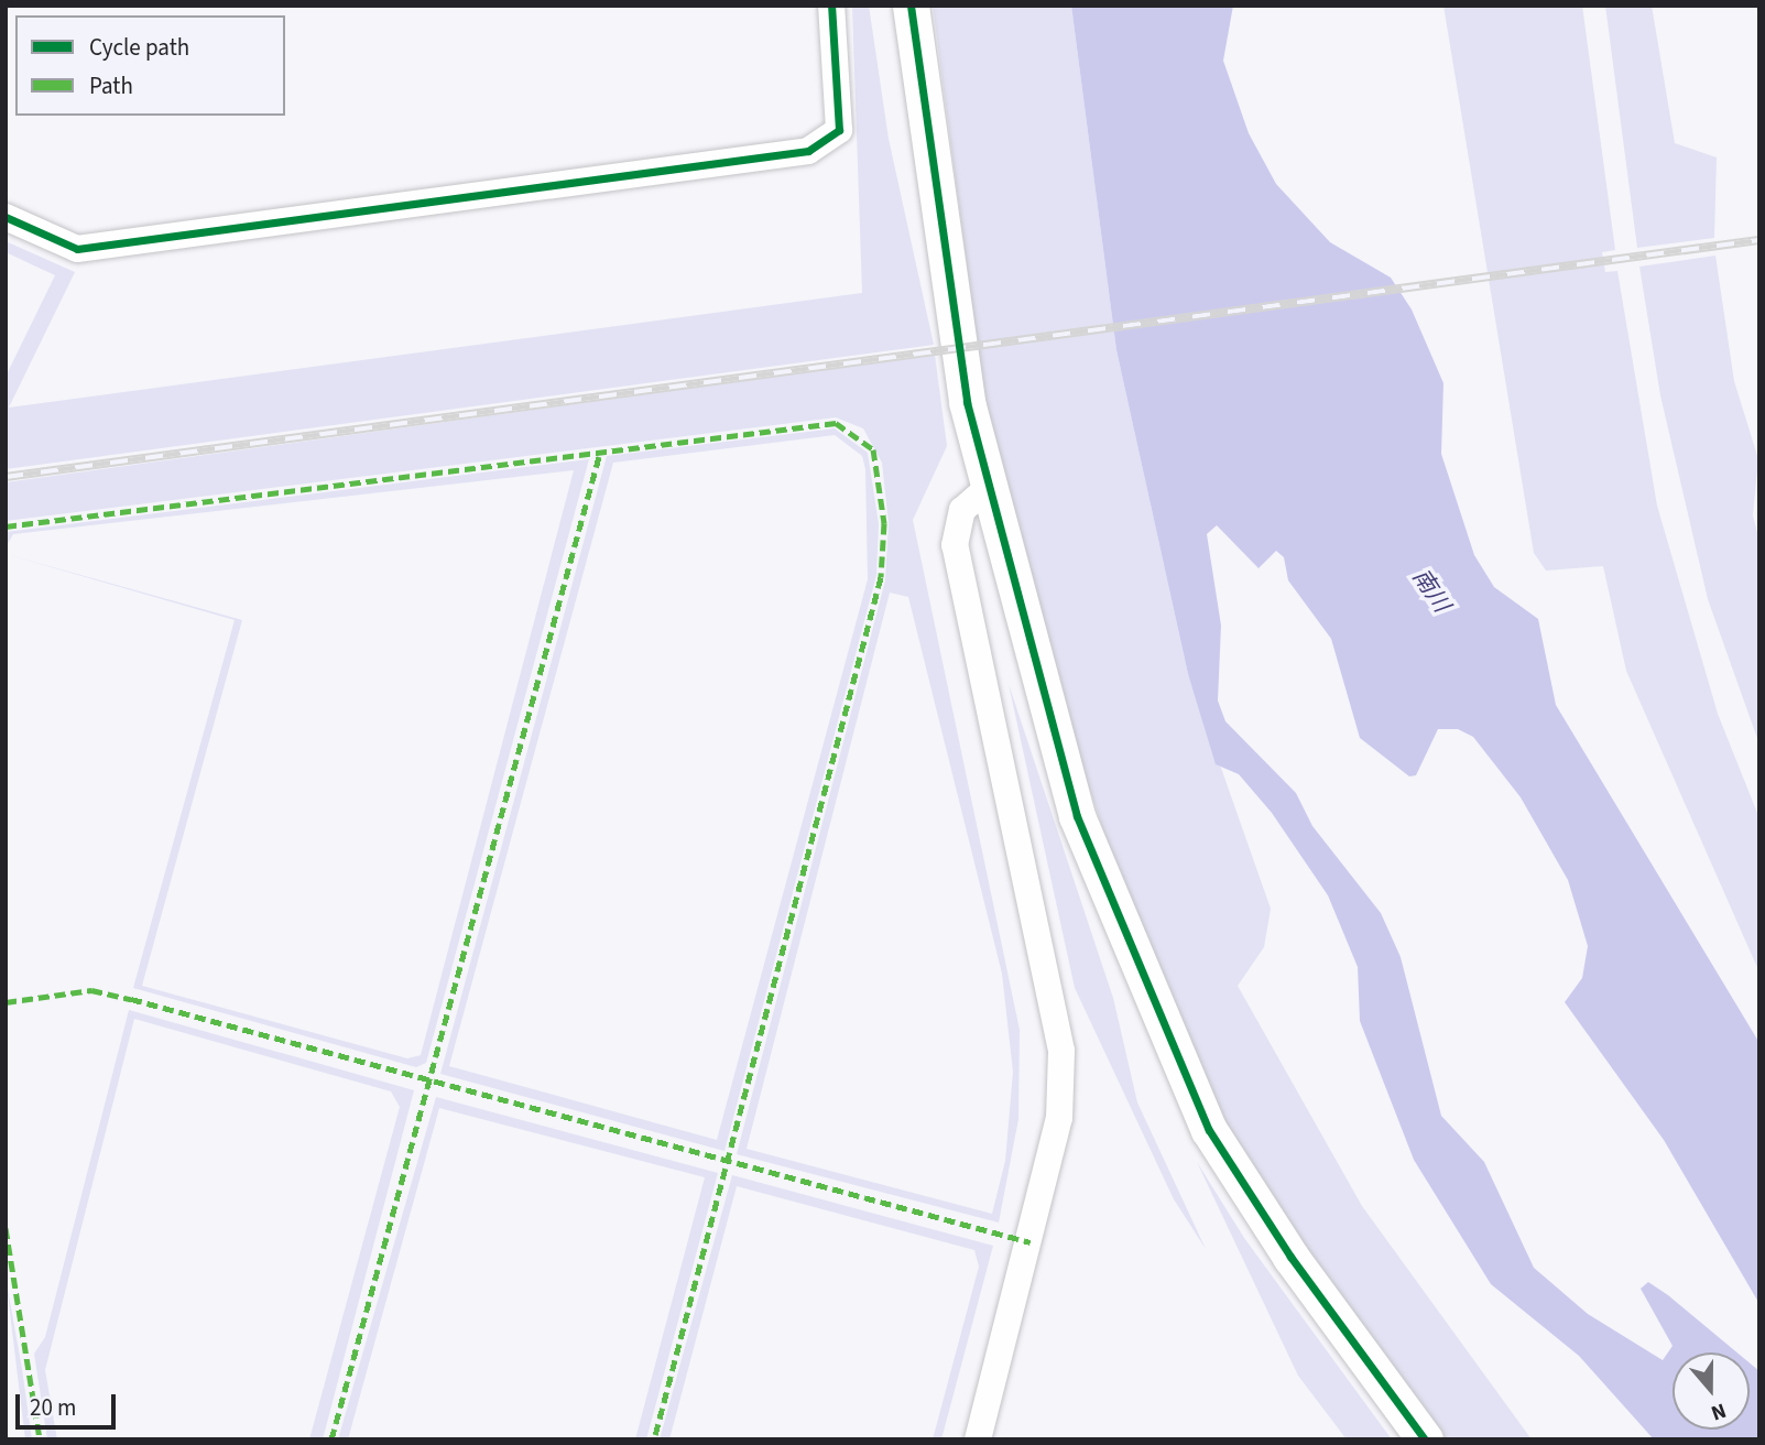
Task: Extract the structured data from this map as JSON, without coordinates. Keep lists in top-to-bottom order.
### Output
{
  "water": ["南川"],
  "legend": ["Cycle path", "Path"],
  "scale_bar": "20 m",
  "north": "bottom"
}
